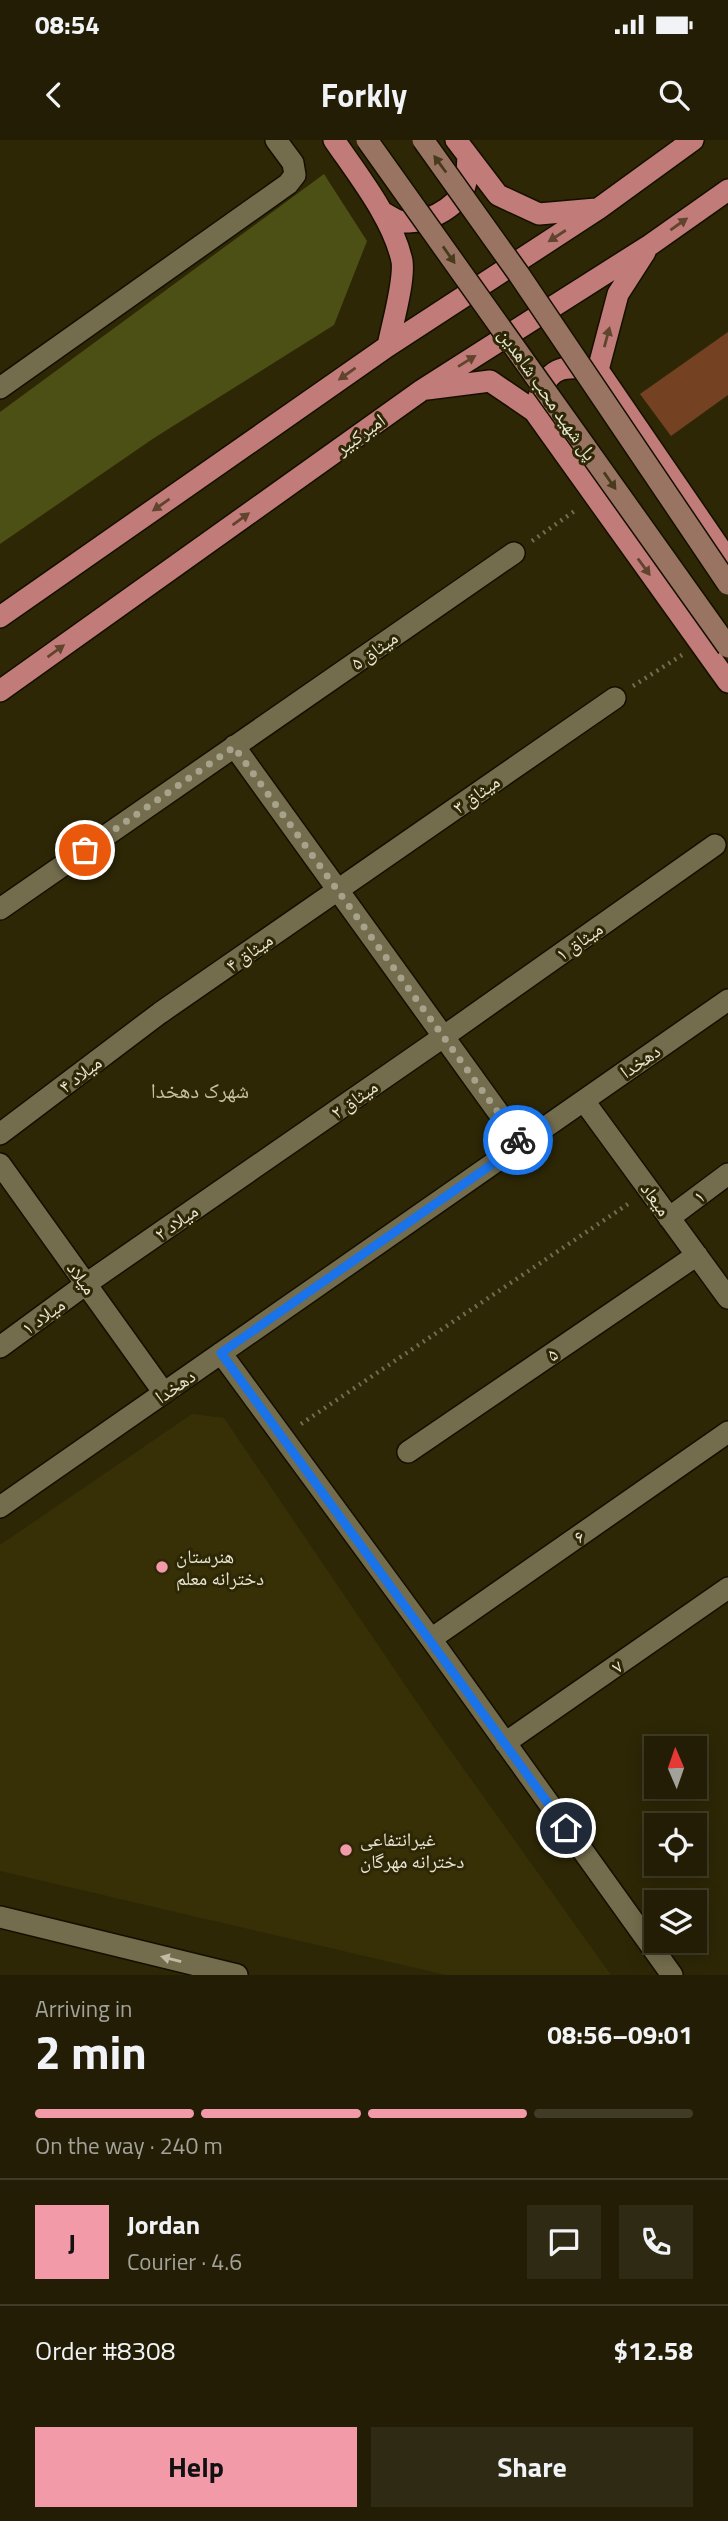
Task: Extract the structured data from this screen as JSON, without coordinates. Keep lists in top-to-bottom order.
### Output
{
  "streets": {
    "main road": ["پل شهید محب شاهدین", "امیرکبیر"],
    "street": [
      "میثاق ۵",
      "میثاق ۳",
      "میثاق ۱",
      "میثاق ۴",
      "دهخدا",
      "میلاد ۴",
      "میثاق ۲",
      "۱",
      "میعاد",
      "میلاد ۲",
      "میلاد",
      "میلاد ۱",
      "۵",
      "۶",
      "۷"
    ]
  },
  "crossings": [
    ["میثاق ۳", "میثاق ۴"],
    ["میثاق ۱", "میثاق ۲"],
    ["میثاق ۴", "میلاد ۴"],
    ["دهخدا", "میعاد"],
    ["دهخدا", "میلاد"],
    ["میثاق ۲", "میلاد ۲"],
    ["۱", "میعاد"],
    ["میعاد", "۵"],
    ["میلاد ۲", "میلاد"],
    ["میلاد ۲", "میلاد ۱"],
    ["میلاد", "میلاد ۱"]
  ],
  "districts": ["شهرک دهخدا"],
  "places": ["هنرستان دخترانه معلم", "غیرانتفاعی دخترانه مهرگان"],
  "north": "top",
  "page": {
    "status": "08:54",
    "header": "Forkly",
    "heading": ["2 min", "Arriving in", "08:56–09:01"],
    "panel": [
      "Jordan",
      "Courier · 4.6",
      "Order #8308",
      "$12.58"
    ],
    "bar": "On the way · 240 m",
    "round": "J",
    "buttons": ["Help", "Share"]
  }
}
